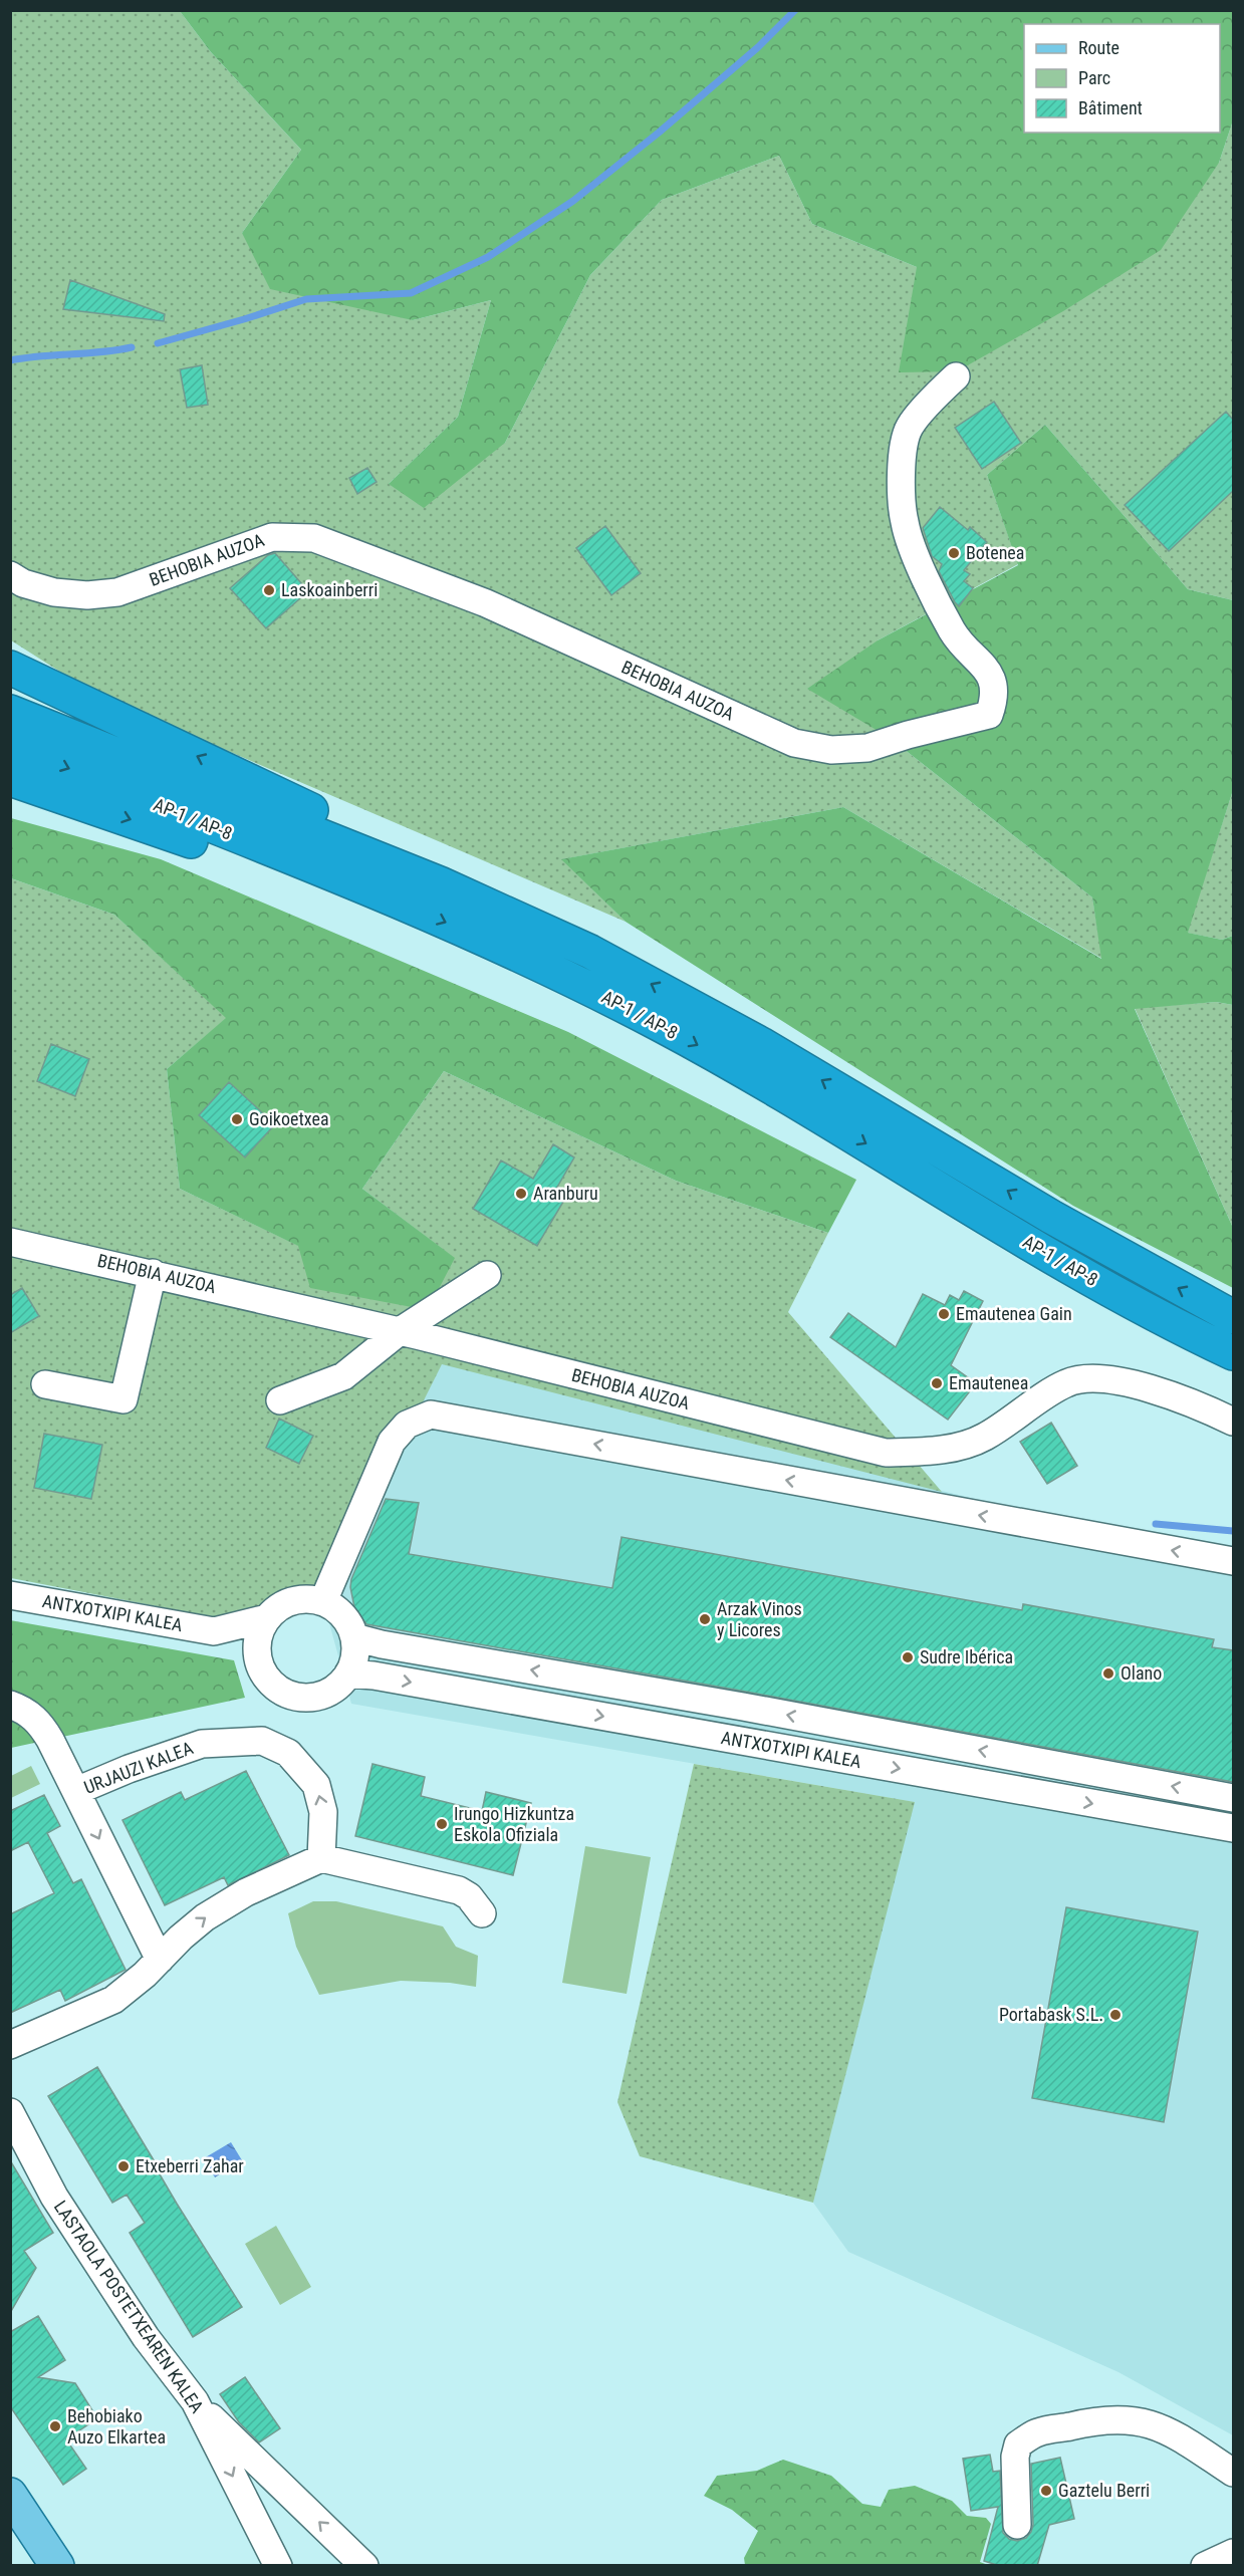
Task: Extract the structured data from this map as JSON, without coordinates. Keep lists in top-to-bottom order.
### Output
{
  "streets": {
    "highway": ["AP-1 / AP-8"],
    "street": [
      "BEHOBIA AUZOA",
      "ANTXOTXIPI KALEA",
      "URJAUZI KALEA",
      "LASTAOLA POSTETXEAREN KALEA"
    ]
  },
  "places": [
    "Botenea",
    "Laskoainberri",
    "Goikoetxea",
    "Aranburu",
    "Emautenea Gain",
    "Emautenea",
    "Arzak Vinos y Licores",
    "Sudre Ibérica",
    "Olano",
    "Irungo Hizkuntza Eskola Ofiziala",
    "Portabask S.L.",
    "Etxeberri Zahar",
    "Behobiako Auzo Elkartea",
    "Gaztelu Berri"
  ],
  "legend": ["Route", "Parc", "Bâtiment"]
}
